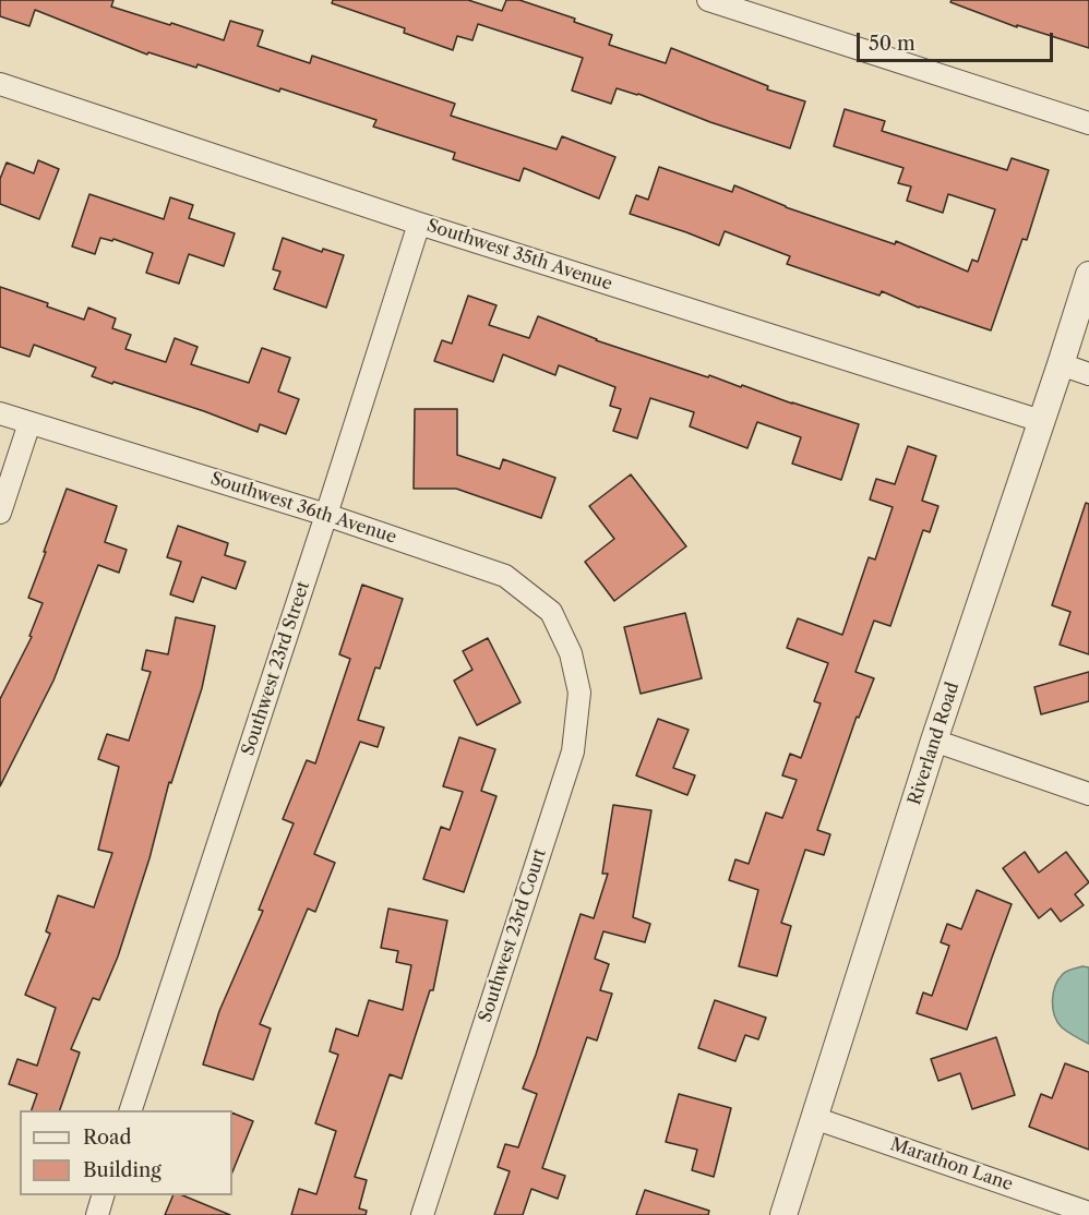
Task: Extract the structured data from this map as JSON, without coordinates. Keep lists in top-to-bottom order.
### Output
{
  "streets": {
    "street": [
      "Southwest 35th Avenue",
      "Southwest 36th Avenue",
      "Southwest 23rd Street",
      "Riverland Road",
      "Southwest 23rd Court",
      "Marathon Lane"
    ]
  },
  "crossings": [
    ["Southwest 35th Avenue", "Southwest 23rd Street"],
    ["Southwest 35th Avenue", "Riverland Road"],
    ["Southwest 36th Avenue", "Southwest 23rd Street"],
    ["Southwest 36th Avenue", "Southwest 23rd Court"],
    ["Riverland Road", "Marathon Lane"]
  ],
  "legend": ["Road", "Building"],
  "scale_bar": "50 m"
}
